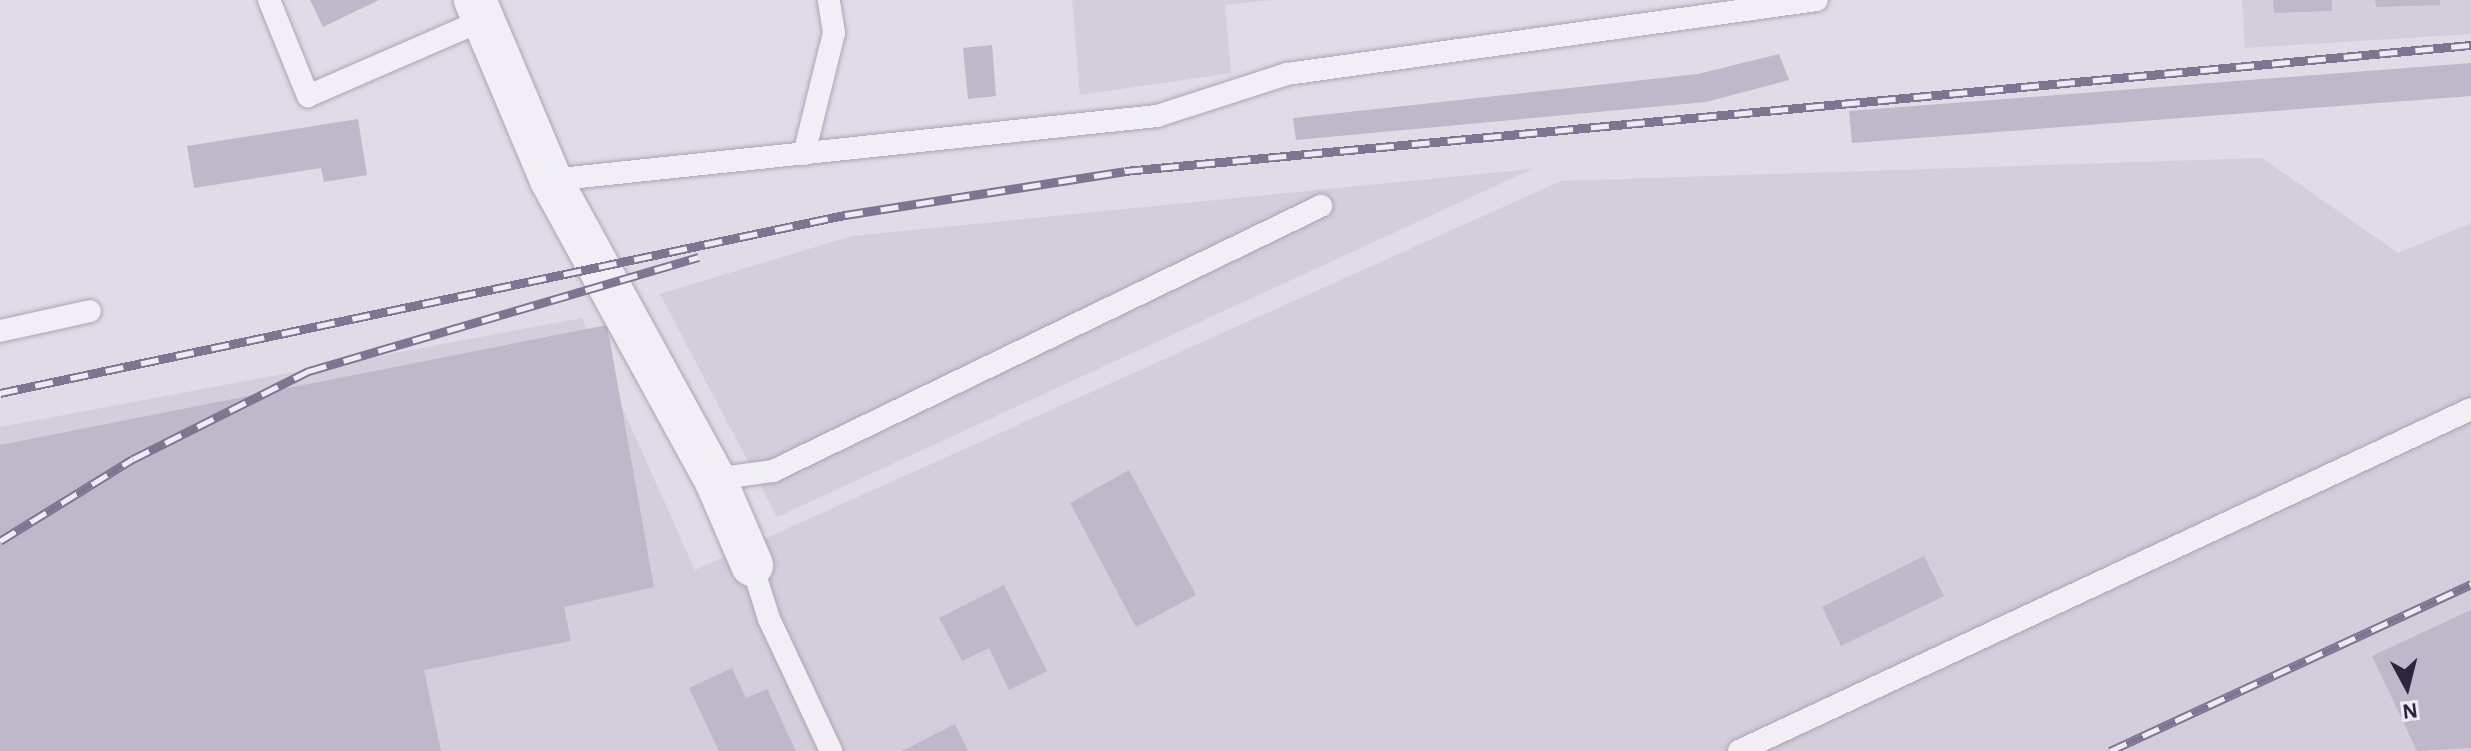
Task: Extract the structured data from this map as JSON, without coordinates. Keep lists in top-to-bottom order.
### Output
{
  "north": "bottom"
}
